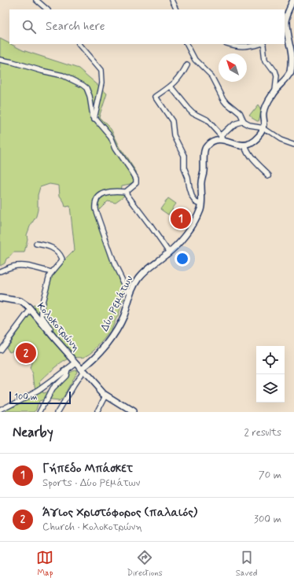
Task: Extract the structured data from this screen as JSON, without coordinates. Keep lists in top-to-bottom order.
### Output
{
  "streets": {
    "street": ["Δύο Ρεμάτων", "Κολοκοτρώνη"]
  },
  "crossings": [
    ["Δύο Ρεμάτων", "Κολοκοτρώνη"]
  ],
  "scale_bar": "100 m",
  "north": "top left",
  "page": {
    "search": "Search here",
    "pins": ["1", "2"],
    "scale": "100 m",
    "heading": ["Nearby", "2 results"],
    "list": [
      {
        "mark": "1",
        "name": "Γήπεδο Μπάσκετ",
        "note": "Sports · Δύο Ρεμάτων",
        "value": "70 m"
      },
      {
        "mark": "2",
        "name": "Άγιος Χριστόφορος (παλαιός)",
        "note": "Church · Κολοκοτρώνη",
        "value": "300 m"
      }
    ],
    "nav": ["Map", "Directions", "Saved"]
  }
}
